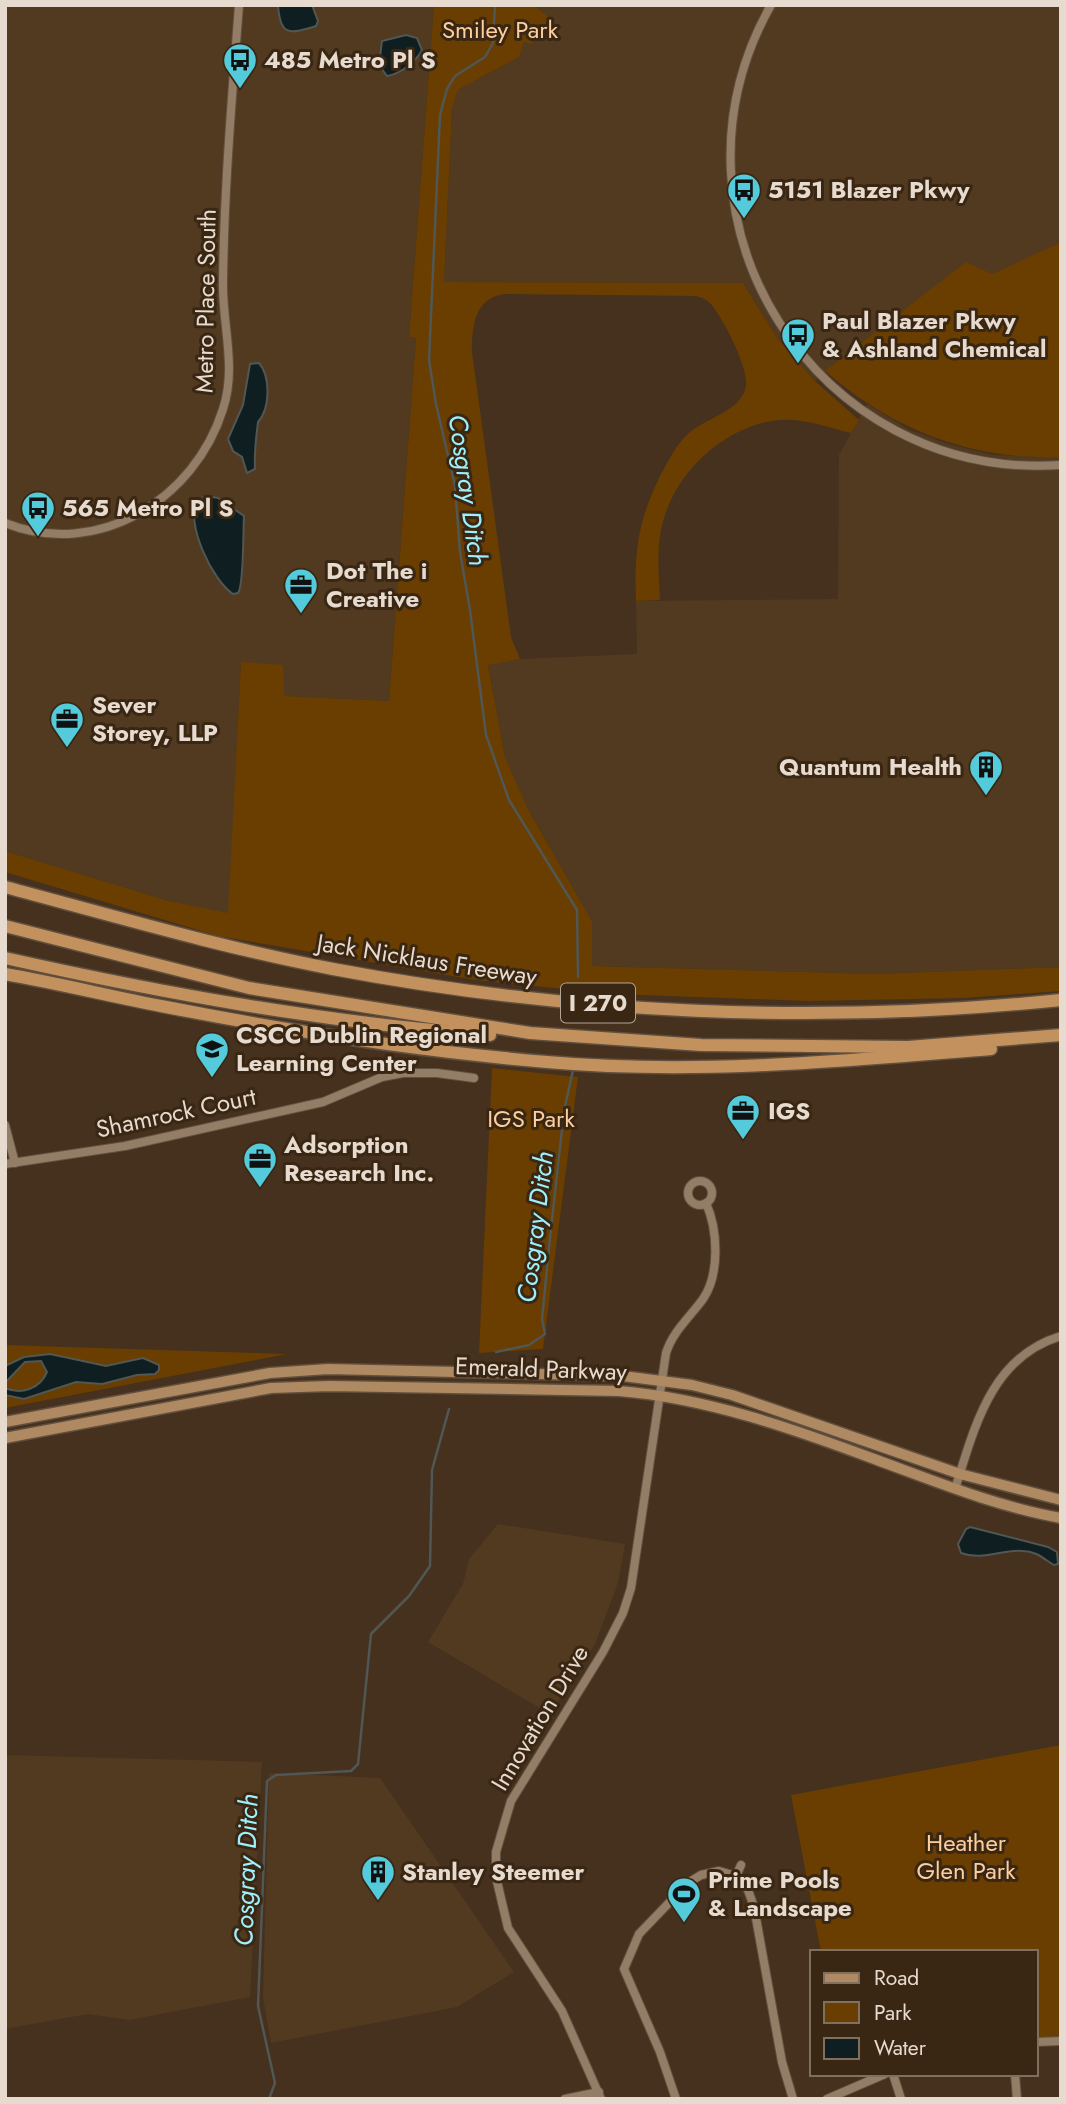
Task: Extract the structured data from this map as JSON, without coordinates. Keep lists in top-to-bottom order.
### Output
{
  "streets": {
    "highway": ["Jack Nicklaus Freeway", "I 270"],
    "main road": ["Emerald Parkway"],
    "street": ["Metro Place South", "Shamrock Court", "Innovation Drive"]
  },
  "crossings": [
    ["Emerald Parkway", "Innovation Drive"]
  ],
  "water": ["Cosgray Ditch"],
  "parks": ["Smiley Park", "IGS Park", "Heather Glen Park"],
  "places": {
    "bus stop": [
      "485 Metro Pl S",
      "5151 Blazer Pkwy",
      "Paul Blazer Pkwy & Ashland Chemical",
      "565 Metro Pl S"
    ],
    "office": [
      "Dot The i Creative",
      "Sever Storey, LLP",
      "IGS",
      "Adsorption Research Inc."
    ],
    "building": ["Quantum Health", "Stanley Steemer"],
    "school or university": ["CSCC Dublin Regional Learning Center"],
    "sports": ["Prime Pools & Landscape"]
  },
  "legend": ["Road", "Park", "Water"]
}
